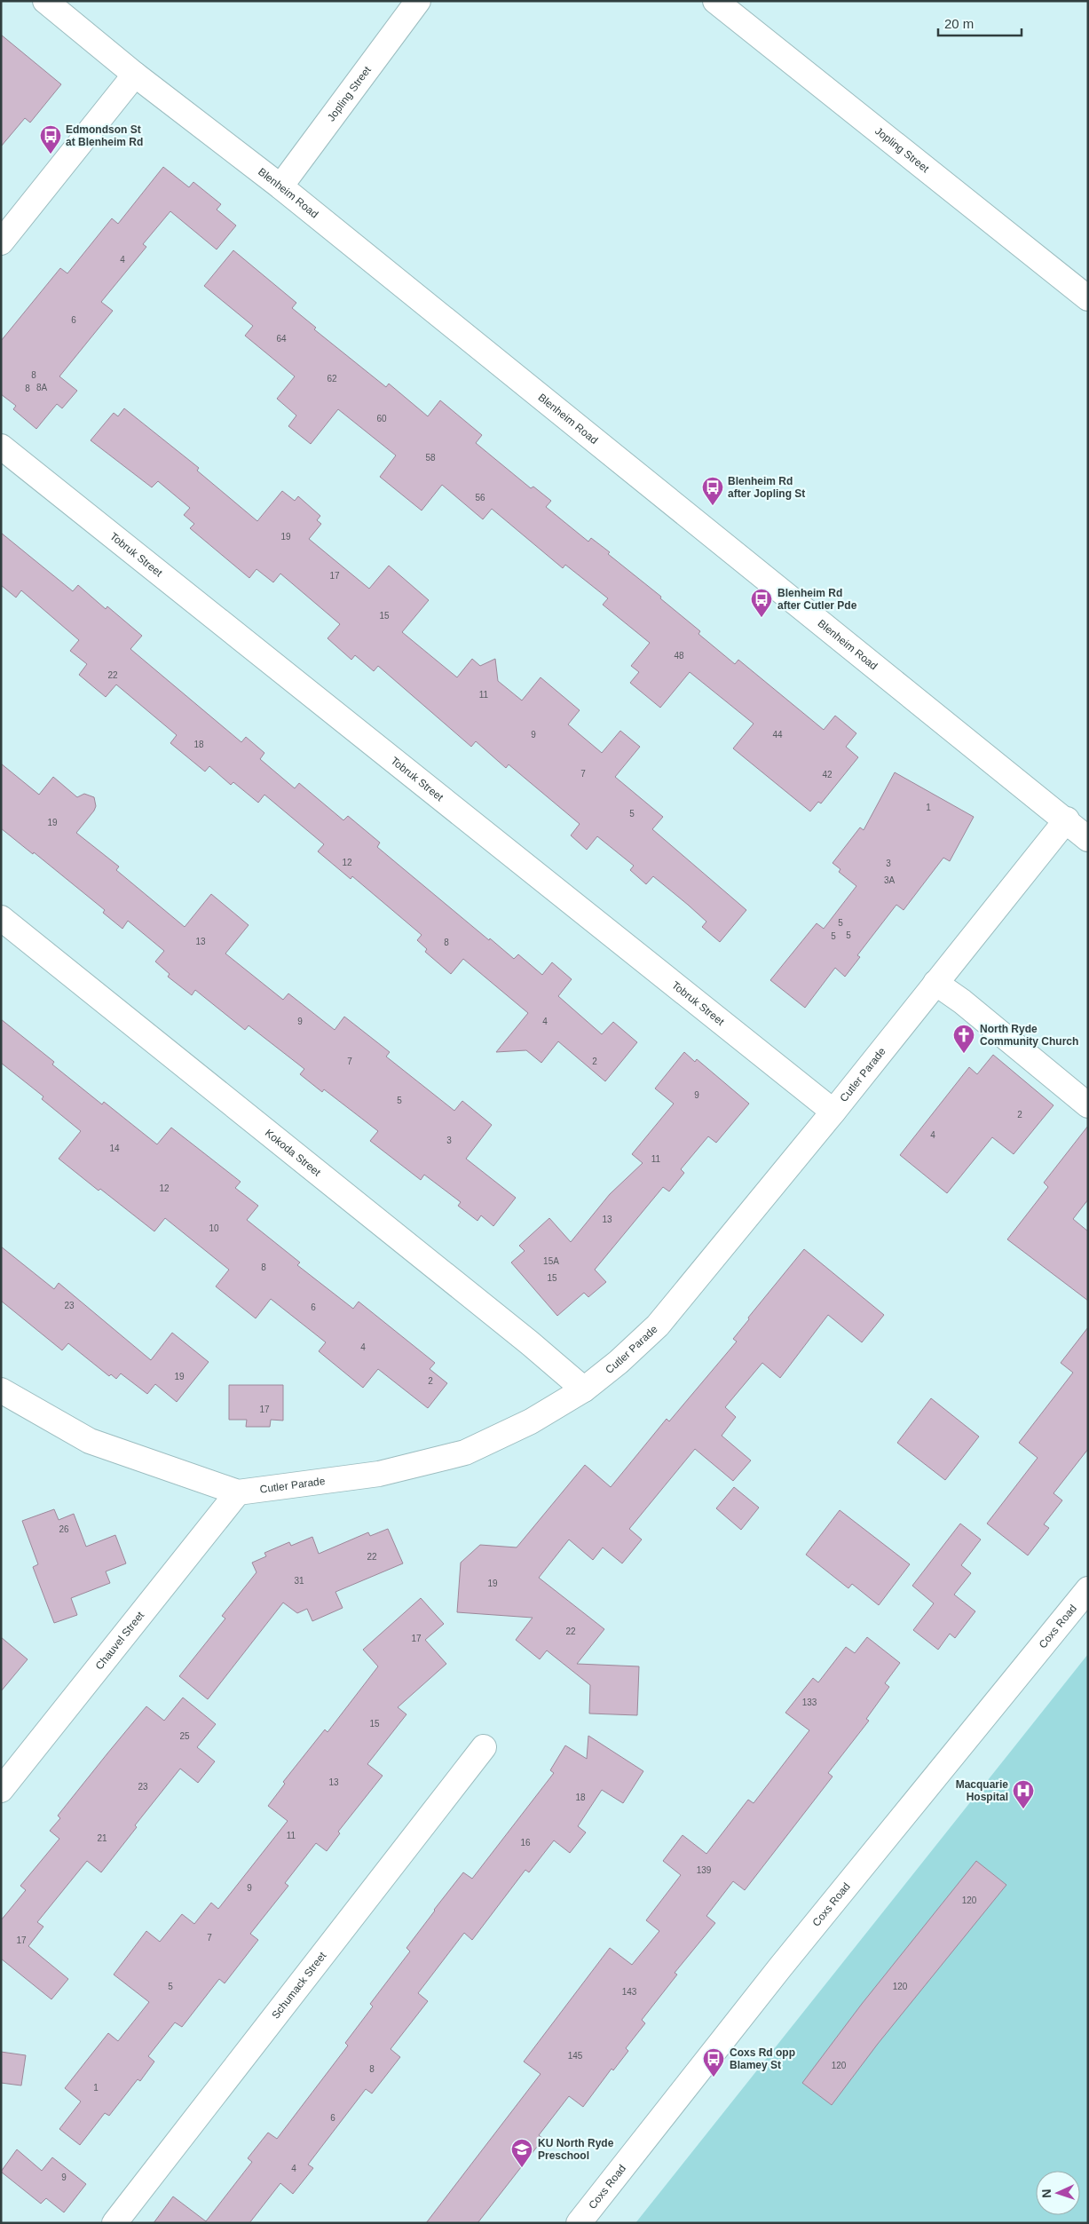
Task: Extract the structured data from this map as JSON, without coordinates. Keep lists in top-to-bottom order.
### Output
{
  "streets": {
    "street": [
      "Jopling Street",
      "Blenheim Road",
      "Tobruk Street",
      "Cutler Parade",
      "Kokoda Street",
      "Coxs Road",
      "Chauvel Street",
      "Schumack Street"
    ]
  },
  "crossings": [
    ["Jopling Street", "Blenheim Road"],
    ["Blenheim Road", "Cutler Parade"],
    ["Tobruk Street", "Cutler Parade"],
    ["Cutler Parade", "Kokoda Street"],
    ["Cutler Parade", "Chauvel Street"]
  ],
  "places": {
    "bus stop": [
      "Edmondson St at Blenheim Rd",
      "Blenheim Rd after Jopling St",
      "Blenheim Rd after Cutler Pde",
      "Coxs Rd opp Blamey St"
    ],
    "church": ["North Ryde Community Church"],
    "hospital": ["Macquarie Hospital"],
    "school or university": ["KU North Ryde Preschool"]
  },
  "house_numbers": [
    "4",
    "6",
    "64",
    "8",
    "62",
    "8A",
    "8",
    "60",
    "58",
    "56",
    "19",
    "17",
    "15",
    "48",
    "22",
    "11",
    "9",
    "44",
    "18",
    "7",
    "42",
    "1",
    "5",
    "19",
    "12",
    "3",
    "3A",
    "5",
    "5",
    "5",
    "13",
    "8",
    "9",
    "4",
    "7",
    "2",
    "9",
    "5",
    "2",
    "4",
    "3",
    "14",
    "11",
    "12",
    "13",
    "10",
    "15A",
    "8",
    "15",
    "23",
    "6",
    "4",
    "19",
    "2",
    "17",
    "26",
    "22",
    "31",
    "19",
    "22",
    "17",
    "133",
    "15",
    "25",
    "13",
    "23",
    "18",
    "11",
    "21",
    "16",
    "139",
    "9",
    "120",
    "7",
    "17",
    "5",
    "120",
    "143",
    "145",
    "120",
    "8",
    "1",
    "6",
    "4",
    "9"
  ],
  "scale_bar": "20 m",
  "north": "left"
}
